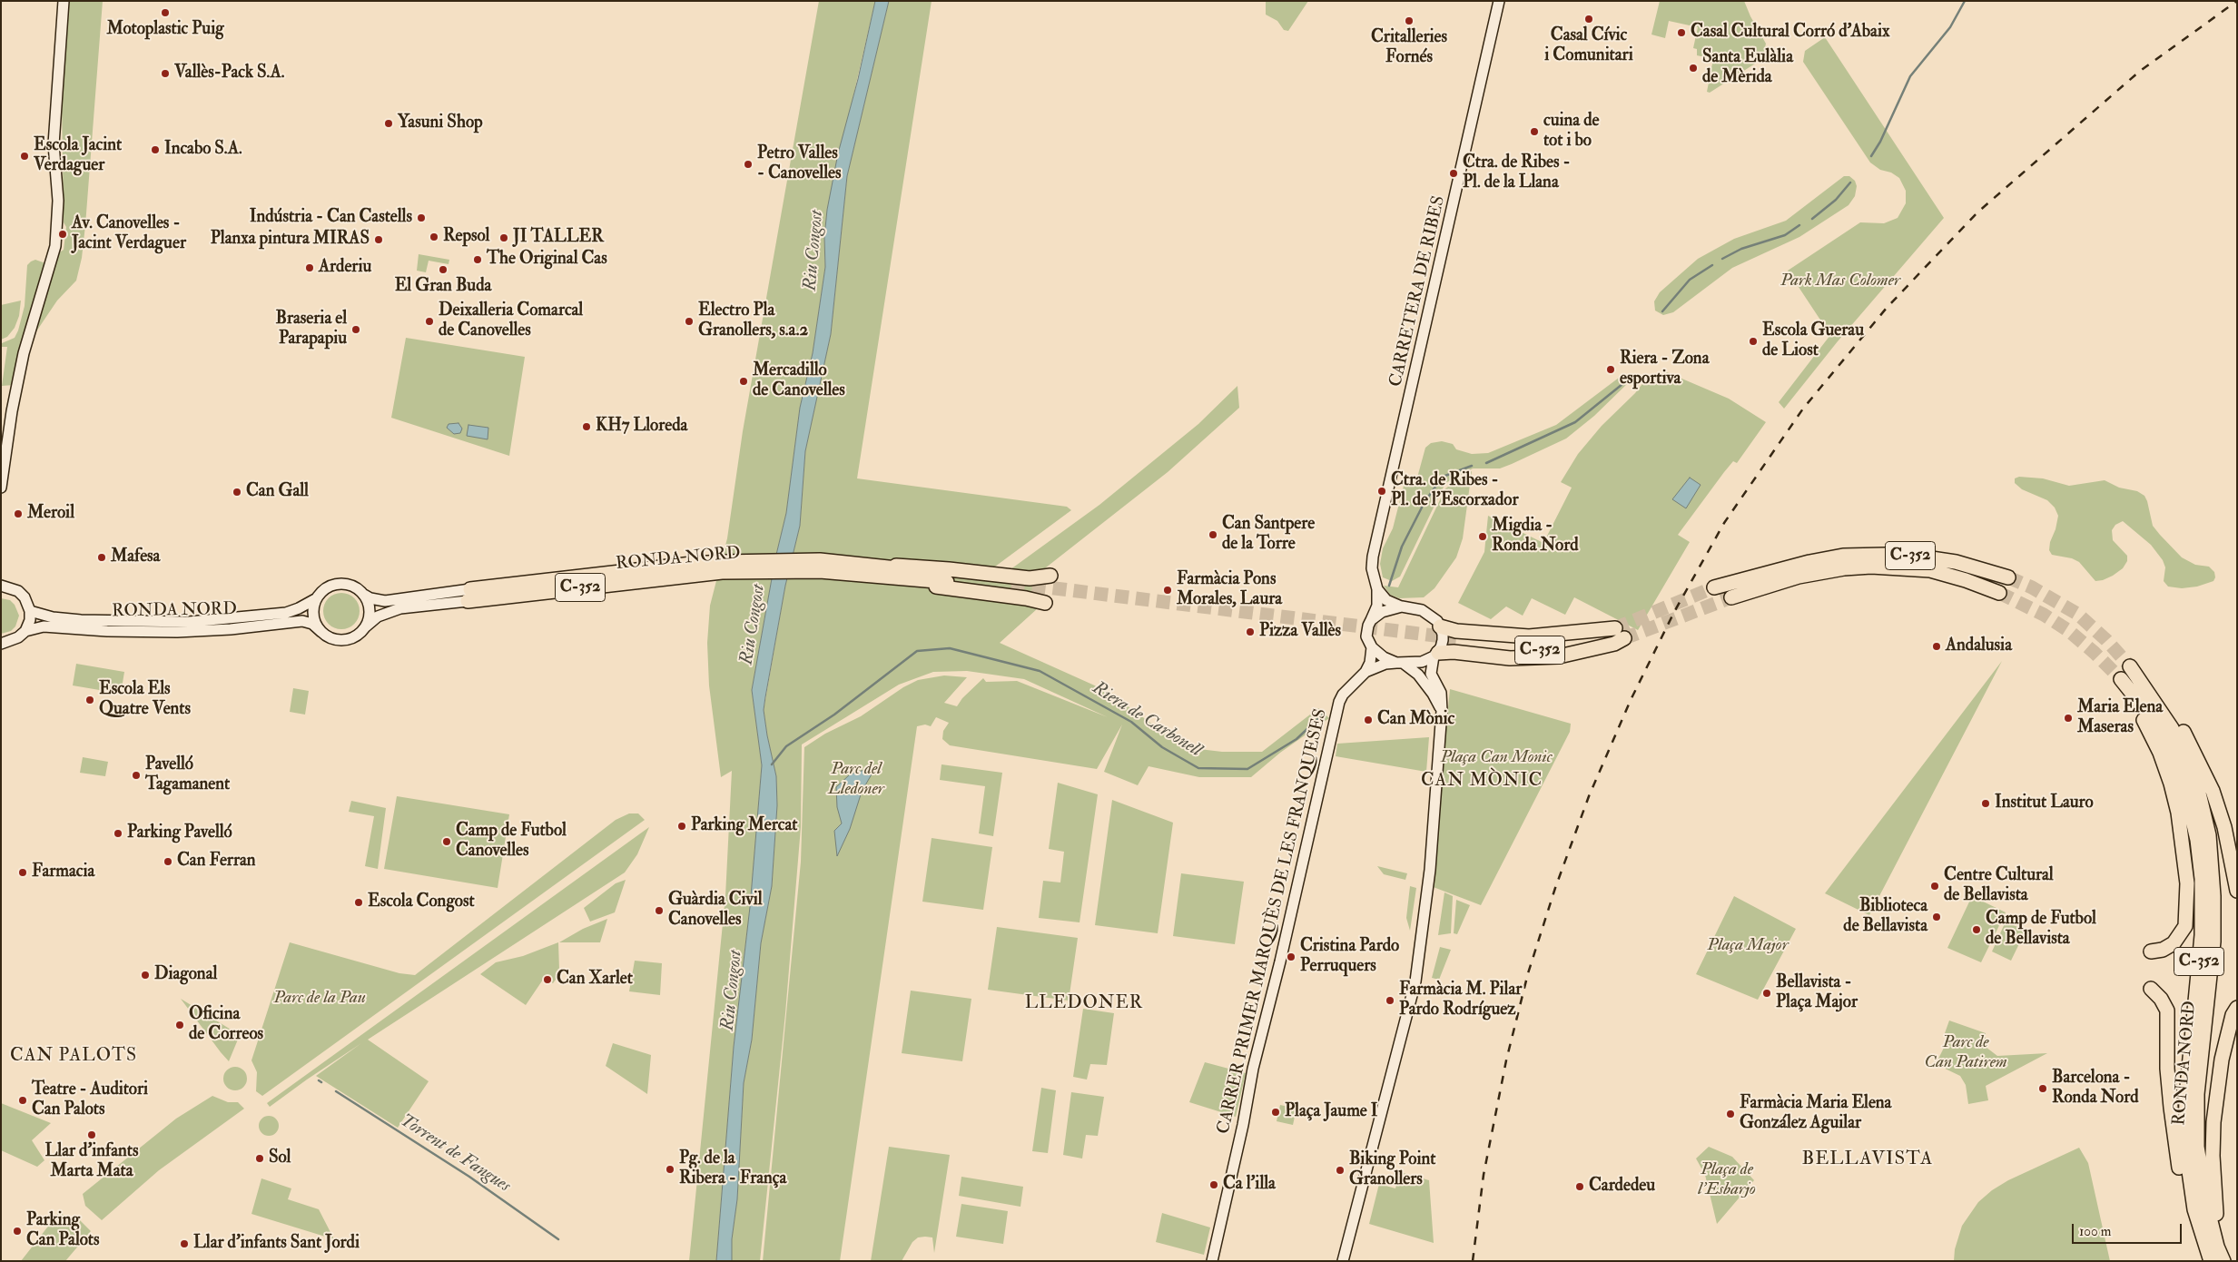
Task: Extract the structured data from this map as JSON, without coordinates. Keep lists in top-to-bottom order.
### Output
{
  "streets": {
    "highway": ["C-352", "RONDA NORD"],
    "street": ["CARRETERA DE RIBES", "CARRER PRIMER MARQUÈS DE LES FRANQUESES"]
  },
  "crossings": [
    ["CARRETERA DE RIBES", "CARRER PRIMER MARQUÈS DE LES FRANQUESES"],
    ["C-352", "RONDA NORD"]
  ],
  "districts": [
    "CAN MÒNIC",
    "LLEDONER",
    "CAN PALOTS",
    "BELLAVISTA"
  ],
  "water": ["Riu Congost", "Riera de Carbonell", "Torrent de Fangues"],
  "parks": [
    "Park Mas Colomer",
    "Plaça Can Monic",
    "Parc del Lledoner",
    "Plaça Major",
    "Parc de la Pau",
    "Parc de Can Patirem",
    "Plaça de l'Esbarjo"
  ],
  "places": [
    "Motoplastic Puig",
    "Casal Cívic i Comunitari",
    "Critalleries Fornés",
    "Casal Cultural Corró d'Abaix",
    "Santa Eulàlia de Mèrida",
    "Vallès-Pack S.A.",
    "Yasuni Shop",
    "cuina de tot i bo",
    "Incabo S.A.",
    "Escola Jacint Verdaguer",
    "Petro Valles - Canovelles",
    "Ctra. de Ribes - Pl. de la Llana",
    "Indústria - Can Castells",
    "Av. Canovelles - Jacint Verdaguer",
    "Repsol",
    "JI TALLER",
    "Planxa pintura MIRAS",
    "The Original Cas",
    "Arderiu",
    "El Gran Buda",
    "Deixalleria Comarcal de Canovelles",
    "Electro Pla Granollers, s.a.2",
    "Braseria el Parapapiu",
    "Escola Guerau de Liost",
    "Riera - Zona esportiva",
    "Mercadillo de Canovelles",
    "KH7 Lloreda",
    "Ctra. de Ribes - Pl. de l'Escorxador",
    "Can Gall",
    "Meroil",
    "Can Santpere de la Torre",
    "Migdia - Ronda Nord",
    "Mafesa",
    "Farmàcia Pons Morales, Laura",
    "Pizza Vallès",
    "Andalusia",
    "Escola Els Quatre Vents",
    "Maria Elena Maseras",
    "Can Mònic",
    "Pavelló Tagamanent",
    "Institut Lauro",
    "Parking Mercat",
    "Parking Pavelló",
    "Camp de Futbol Canovelles",
    "Can Ferran",
    "Farmacia",
    "Centre Cultural de Bellavista",
    "Escola Congost",
    "Guàrdia Civil Canovelles",
    "Biblioteca de Bellavista",
    "Camp de Futbol de Bellavista",
    "Cristina Pardo Perruquers",
    "Diagonal",
    "Can Xarlet",
    "Bellavista - Plaça Major",
    "Farmàcia M. Pilar Pardo Rodríguez",
    "Oficina de Correos",
    "Barcelona - Ronda Nord",
    "Teatre - Auditori Can Palots",
    "Plaça Jaume I",
    "Farmàcia Maria Elena González Aguilar",
    "Llar d'infants Marta Mata",
    "Sol",
    "Pg. de la Ribera - França",
    "Biking Point Granollers",
    "Ca l'illa",
    "Cardedeu",
    "Parking Can Palots",
    "Llar d'infants Sant Jordi"
  ],
  "scale_bar": "100 m"
}
